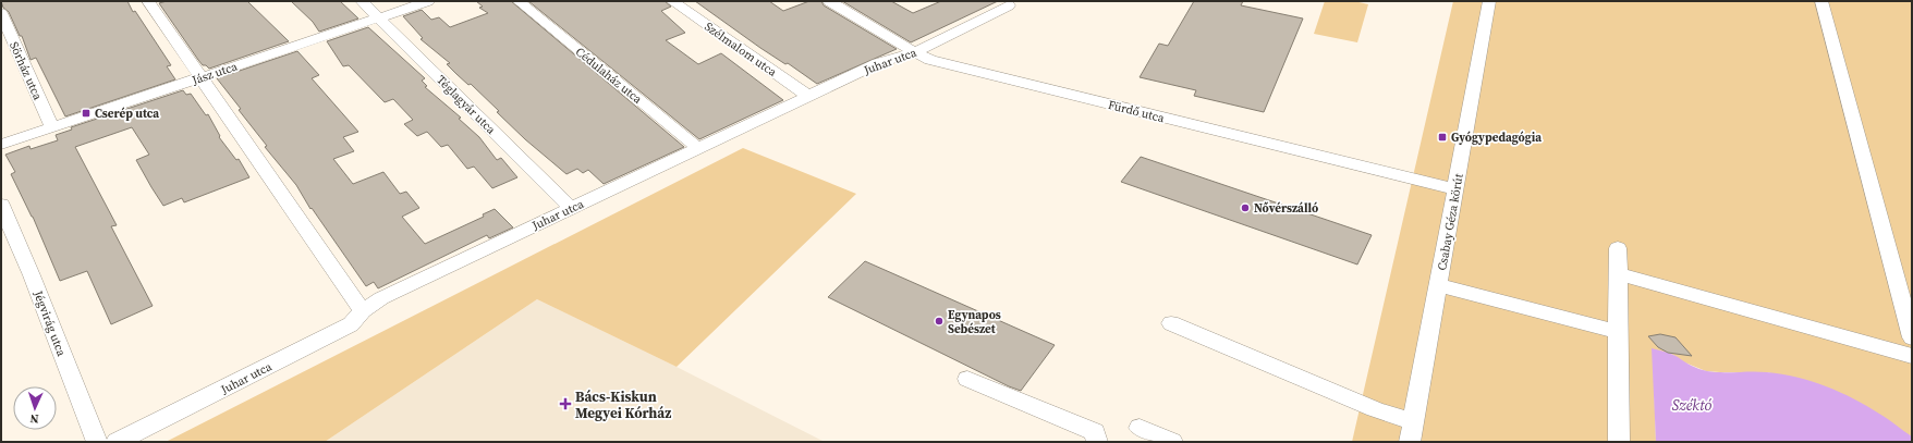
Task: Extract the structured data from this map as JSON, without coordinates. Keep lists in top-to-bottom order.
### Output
{
  "streets": {
    "street": [
      "Szélmalom utca",
      "Juhar utca",
      "Sörház utca",
      "Jász utca",
      "Cédulaház utca",
      "Téglagyár utca",
      "Fürdő utca",
      "Csabay Géza körút",
      "Jégvirág utca"
    ]
  },
  "crossings": [
    ["Szélmalom utca", "Juhar utca"],
    ["Juhar utca", "Cédulaház utca"],
    ["Juhar utca", "Téglagyár utca"],
    ["Juhar utca", "Fürdő utca"],
    ["Sörház utca", "Jász utca"],
    ["Jász utca", "Téglagyár utca"],
    ["Fürdő utca", "Csabay Géza körút"]
  ],
  "water": ["Széktó"],
  "places": {
    "transit": ["Cserép utca", "Gyógypedagógia"],
    "other": ["Nővérszálló", "Egynapos Sebészet"],
    "health": ["Bács-Kiskun Megyei Kórház"]
  },
  "north": "bottom"
}
